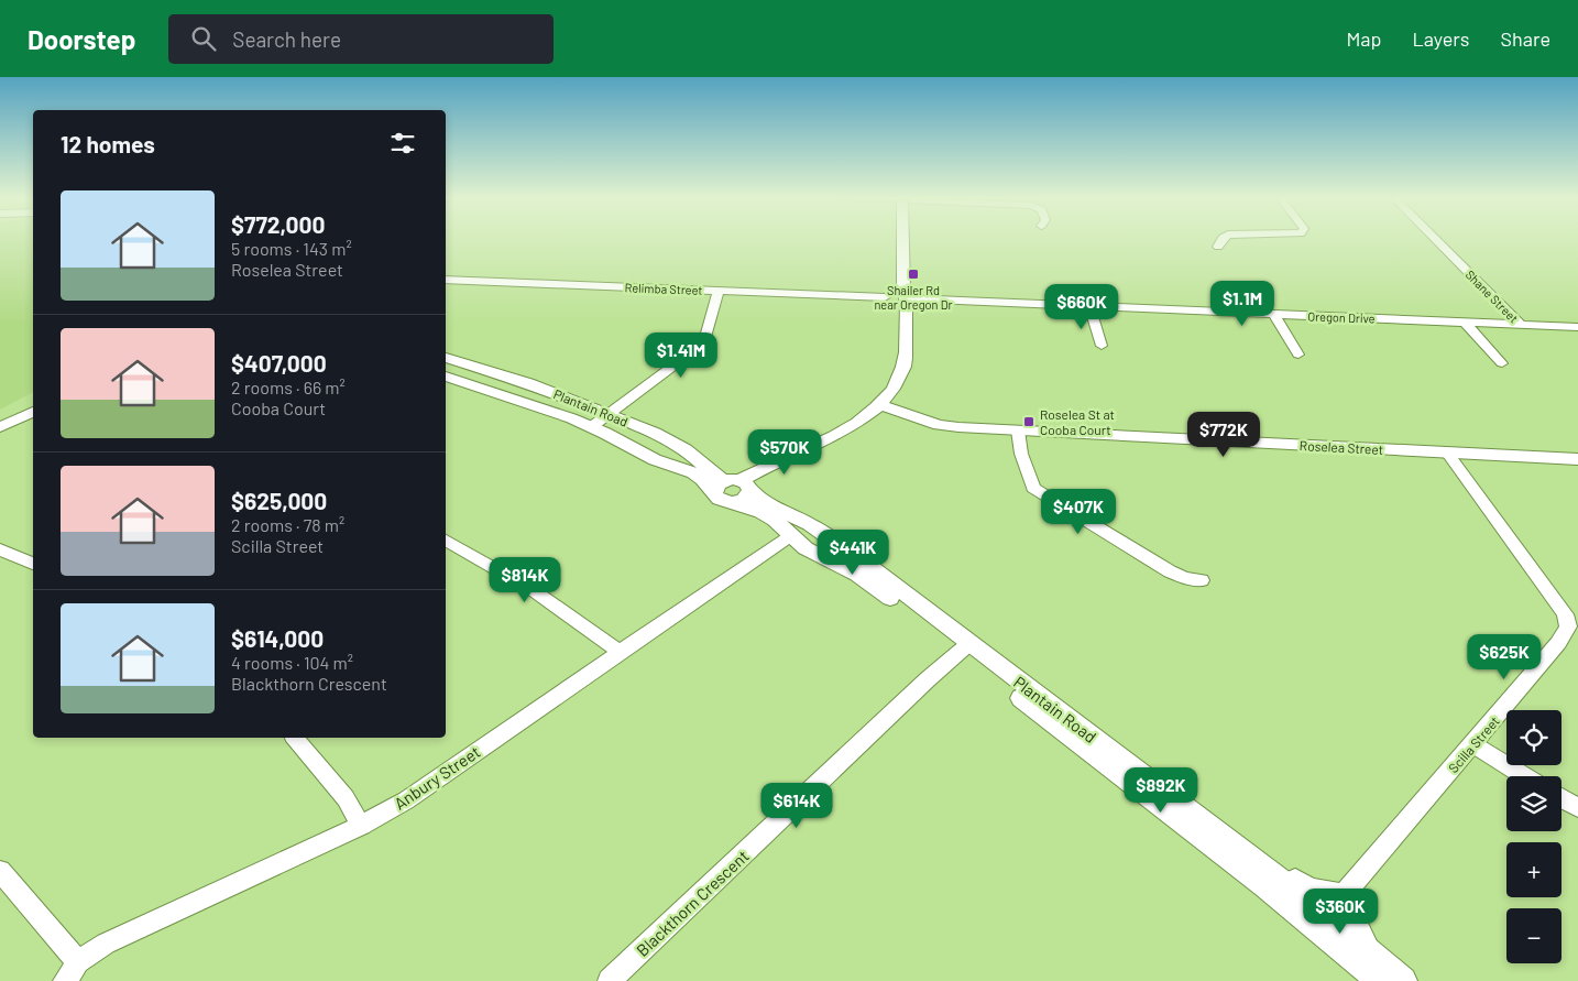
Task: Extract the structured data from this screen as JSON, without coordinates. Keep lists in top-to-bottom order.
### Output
{
  "streets": {
    "street": [
      "Relimba Street",
      "Shane Street",
      "Oregon Drive",
      "Plantain Road",
      "Roselea Street",
      "Scilla Street",
      "Anbury Street",
      "Blackthorn Crescent"
    ]
  },
  "crossings": [
    ["Shane Street", "Oregon Drive"],
    ["Plantain Road", "Anbury Street"],
    ["Plantain Road", "Blackthorn Crescent"],
    ["Roselea Street", "Scilla Street"]
  ],
  "places": {
    "transit": ["Shailer Rd near Oregon Dr", "Roselea St at Cooba Court"]
  },
  "page": {
    "header": "Doorstep",
    "search": "Search here",
    "nav": ["Map", "Layers", "Share"],
    "heading": "12 homes",
    "list": [
      {
        "name": "$772,000",
        "note": "5 rooms · 143 m² · Roselea Street"
      },
      {
        "name": "$407,000",
        "note": "2 rooms · 66 m² · Cooba Court"
      },
      {
        "name": "$625,000",
        "note": "2 rooms · 78 m² · Scilla Street"
      },
      {
        "name": "$614,000",
        "note": "4 rooms · 104 m² · Blackthorn Crescent"
      }
    ],
    "price": [
      "$1.1M",
      "$660K",
      "$1.41M",
      "$772K",
      "$570K",
      "$407K",
      "$441K",
      "$814K",
      "$625K",
      "$892K",
      "$614K",
      "$360K"
    ],
    "map_buttons": ["+", "−"]
  }
}
